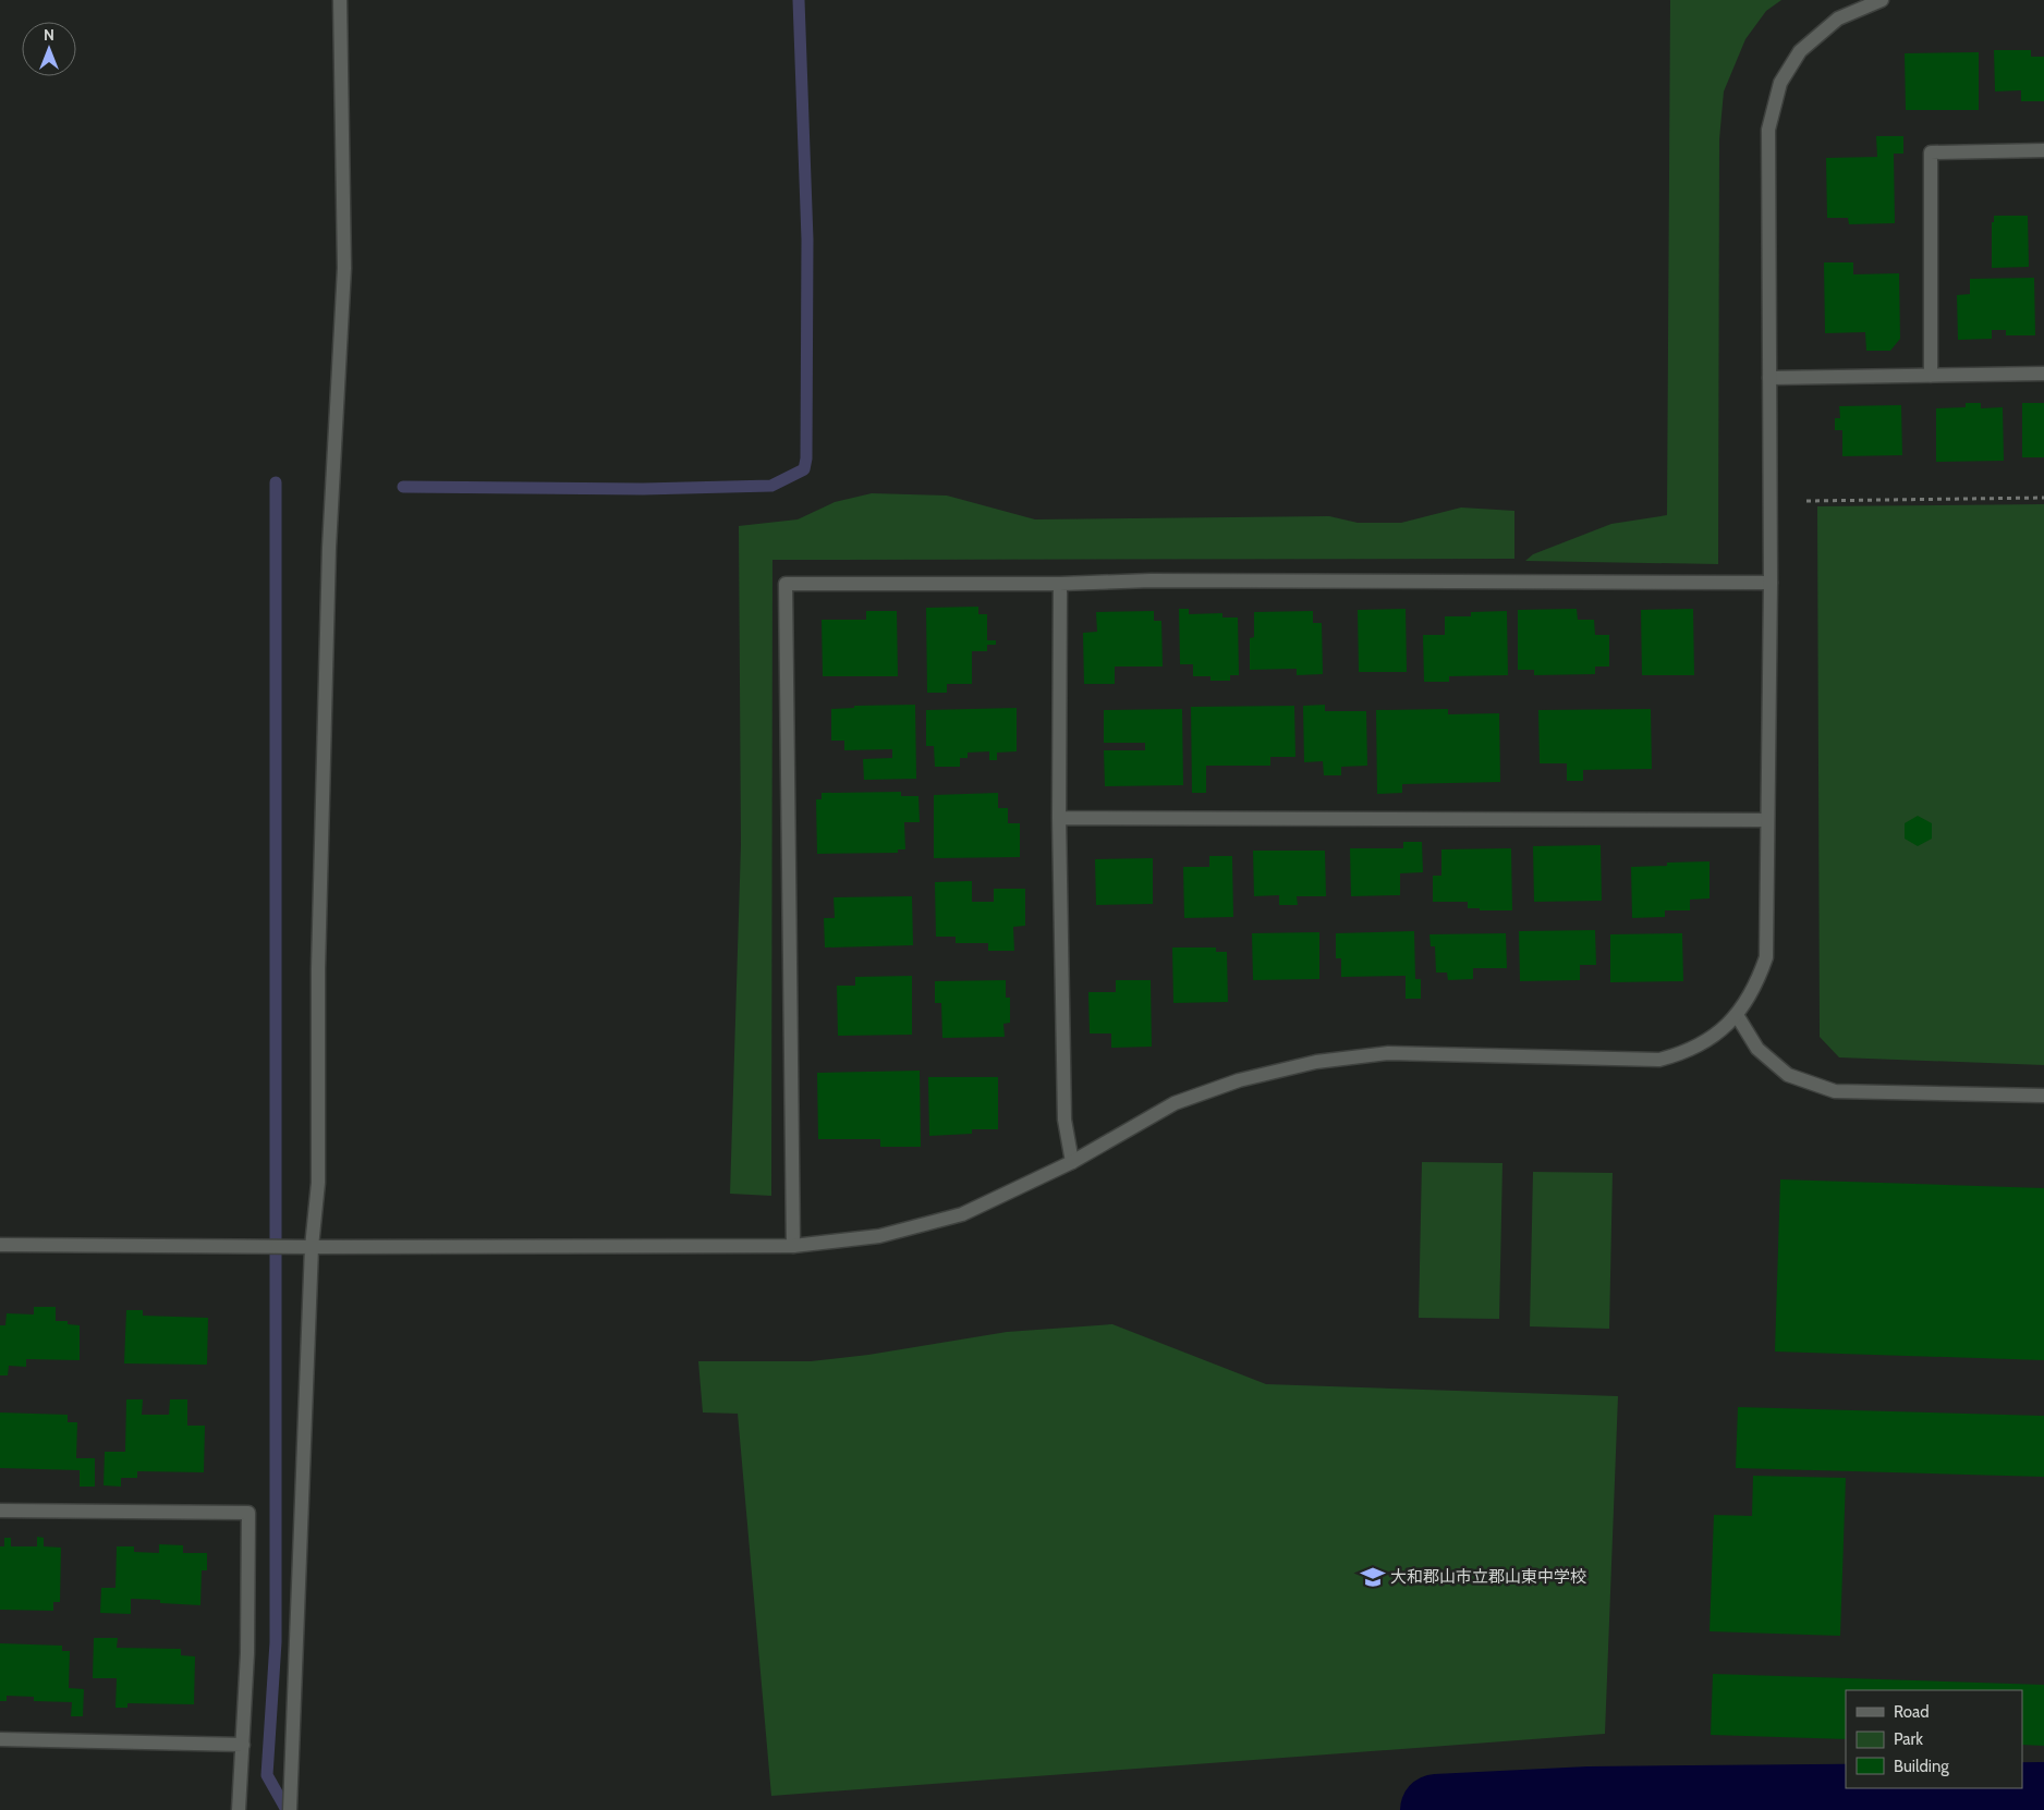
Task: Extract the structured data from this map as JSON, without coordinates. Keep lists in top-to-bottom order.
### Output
{
  "places": {
    "school or university": ["大和郡山市立郡山東中学校"]
  },
  "legend": ["Road", "Park", "Building"],
  "north": "top"
}
